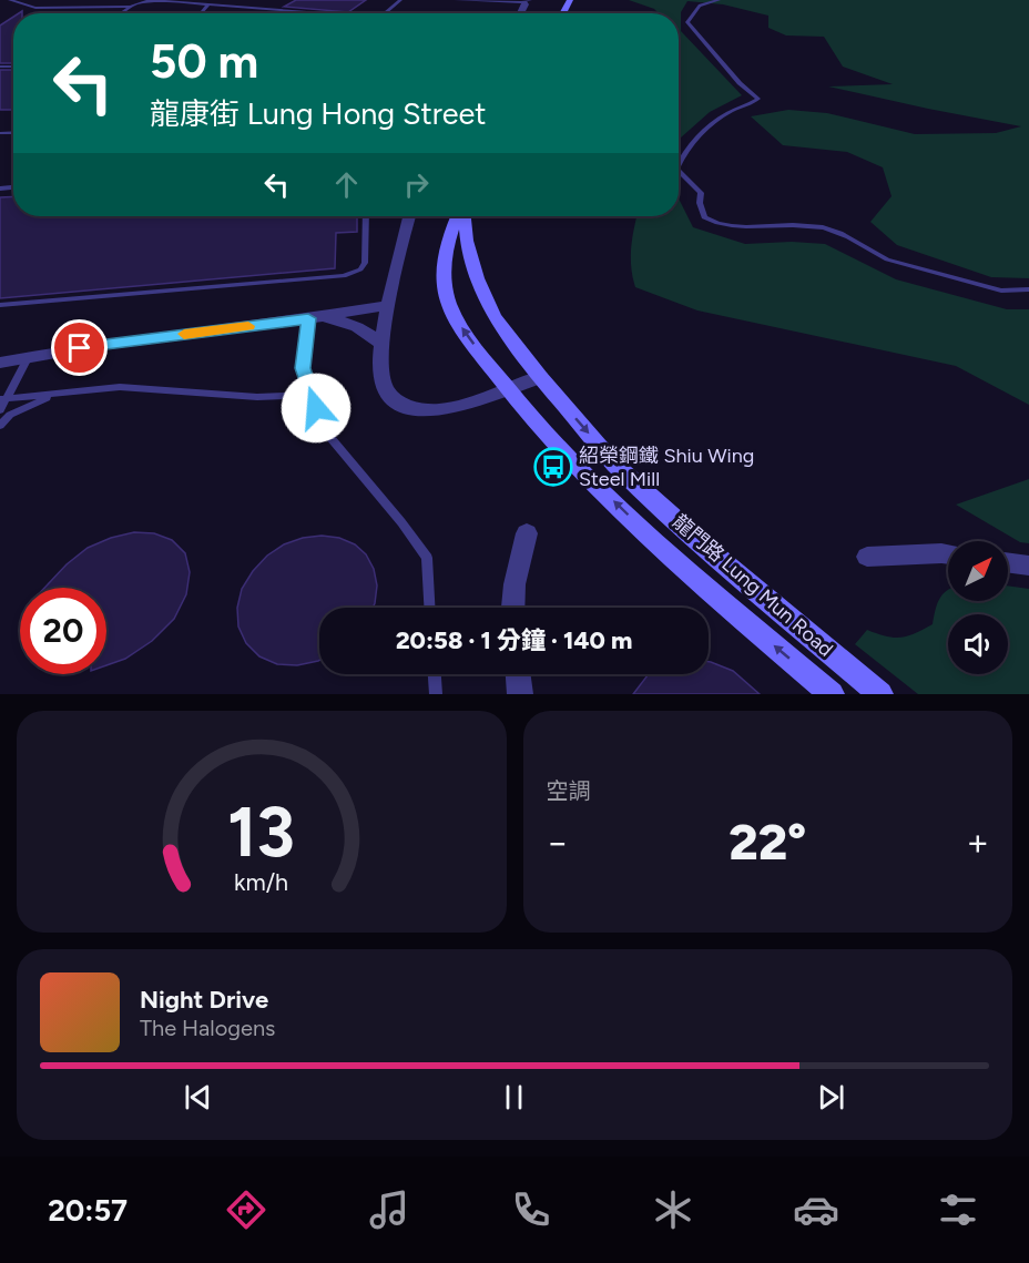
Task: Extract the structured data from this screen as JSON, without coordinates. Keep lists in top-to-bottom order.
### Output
{
  "streets": {
    "street": ["龍門路 Lung Mun Road"]
  },
  "places": {
    "bus stop": ["紹榮鋼鐵 Shiu Wing Steel Mill"]
  },
  "north": "top right",
  "page": {
    "turn": ["50 m", "龍康街 Lung Hong Street"],
    "limit": "20",
    "trip": "20:58 · 1 分鐘 · 140 m",
    "tile": "空調",
    "heat": ["−", "22°", "+"],
    "song": ["Night Drive", "The Halogens"],
    "tabs": "20:57",
    "gauge": ["13", "km/h"]
  }
}
